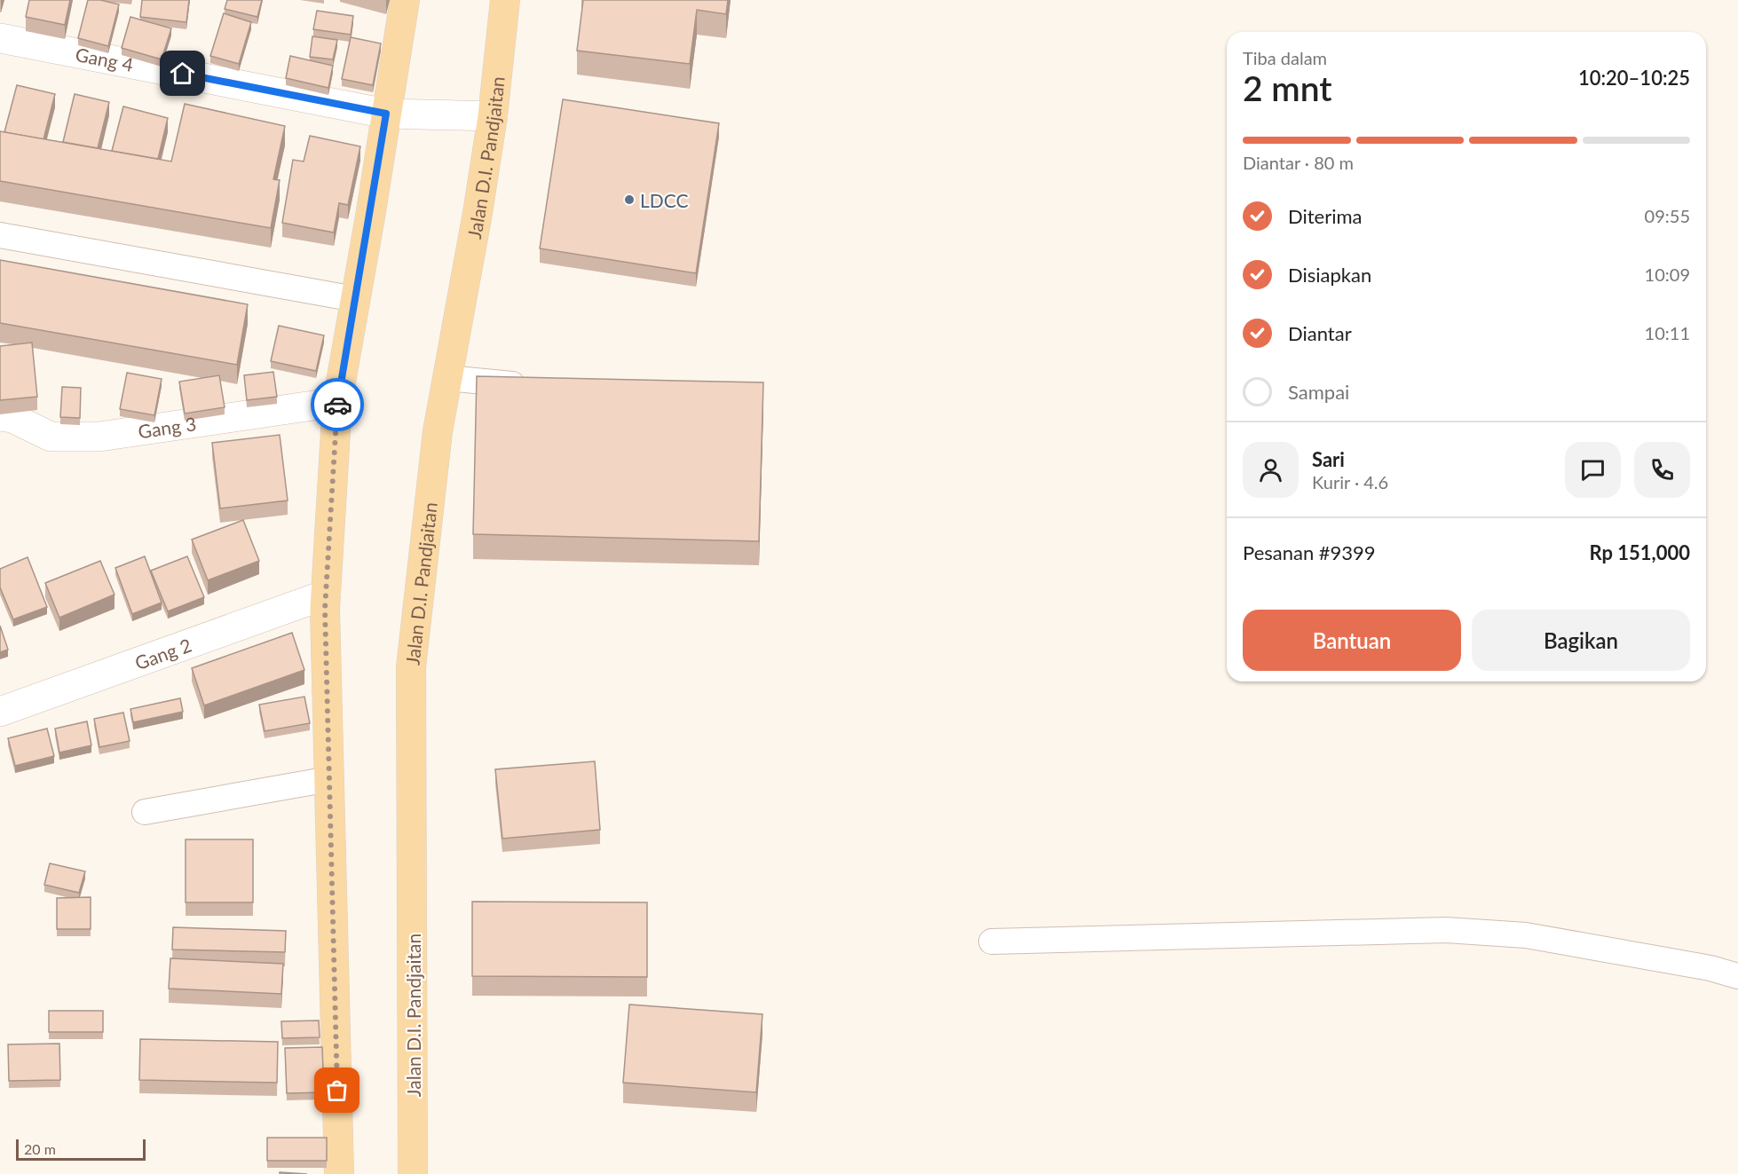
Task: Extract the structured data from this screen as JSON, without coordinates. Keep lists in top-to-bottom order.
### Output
{
  "streets": {
    "main road": ["Jalan D.I. Pandjaitan"],
    "street": ["Gang 4", "Gang 3", "Gang 2"]
  },
  "crossings": [
    ["Gang 4", "Jalan D.I. Pandjaitan"]
  ],
  "places": ["LDCC"],
  "scale_bar": "20 m",
  "page": {
    "heading": ["2 mnt", "Tiba dalam", "10:20–10:25"],
    "panel": [
      "Sari",
      "Kurir · 4.6",
      "Pesanan #9399",
      "Rp 151,000"
    ],
    "bar": "Diantar · 80 m",
    "list": [
      ["Diterima", "09:55"],
      ["Disiapkan", "10:09"],
      ["Diantar", "10:11"],
      "Sampai"
    ],
    "buttons": ["Bantuan", "Bagikan"],
    "scale": "20 m"
  }
}
